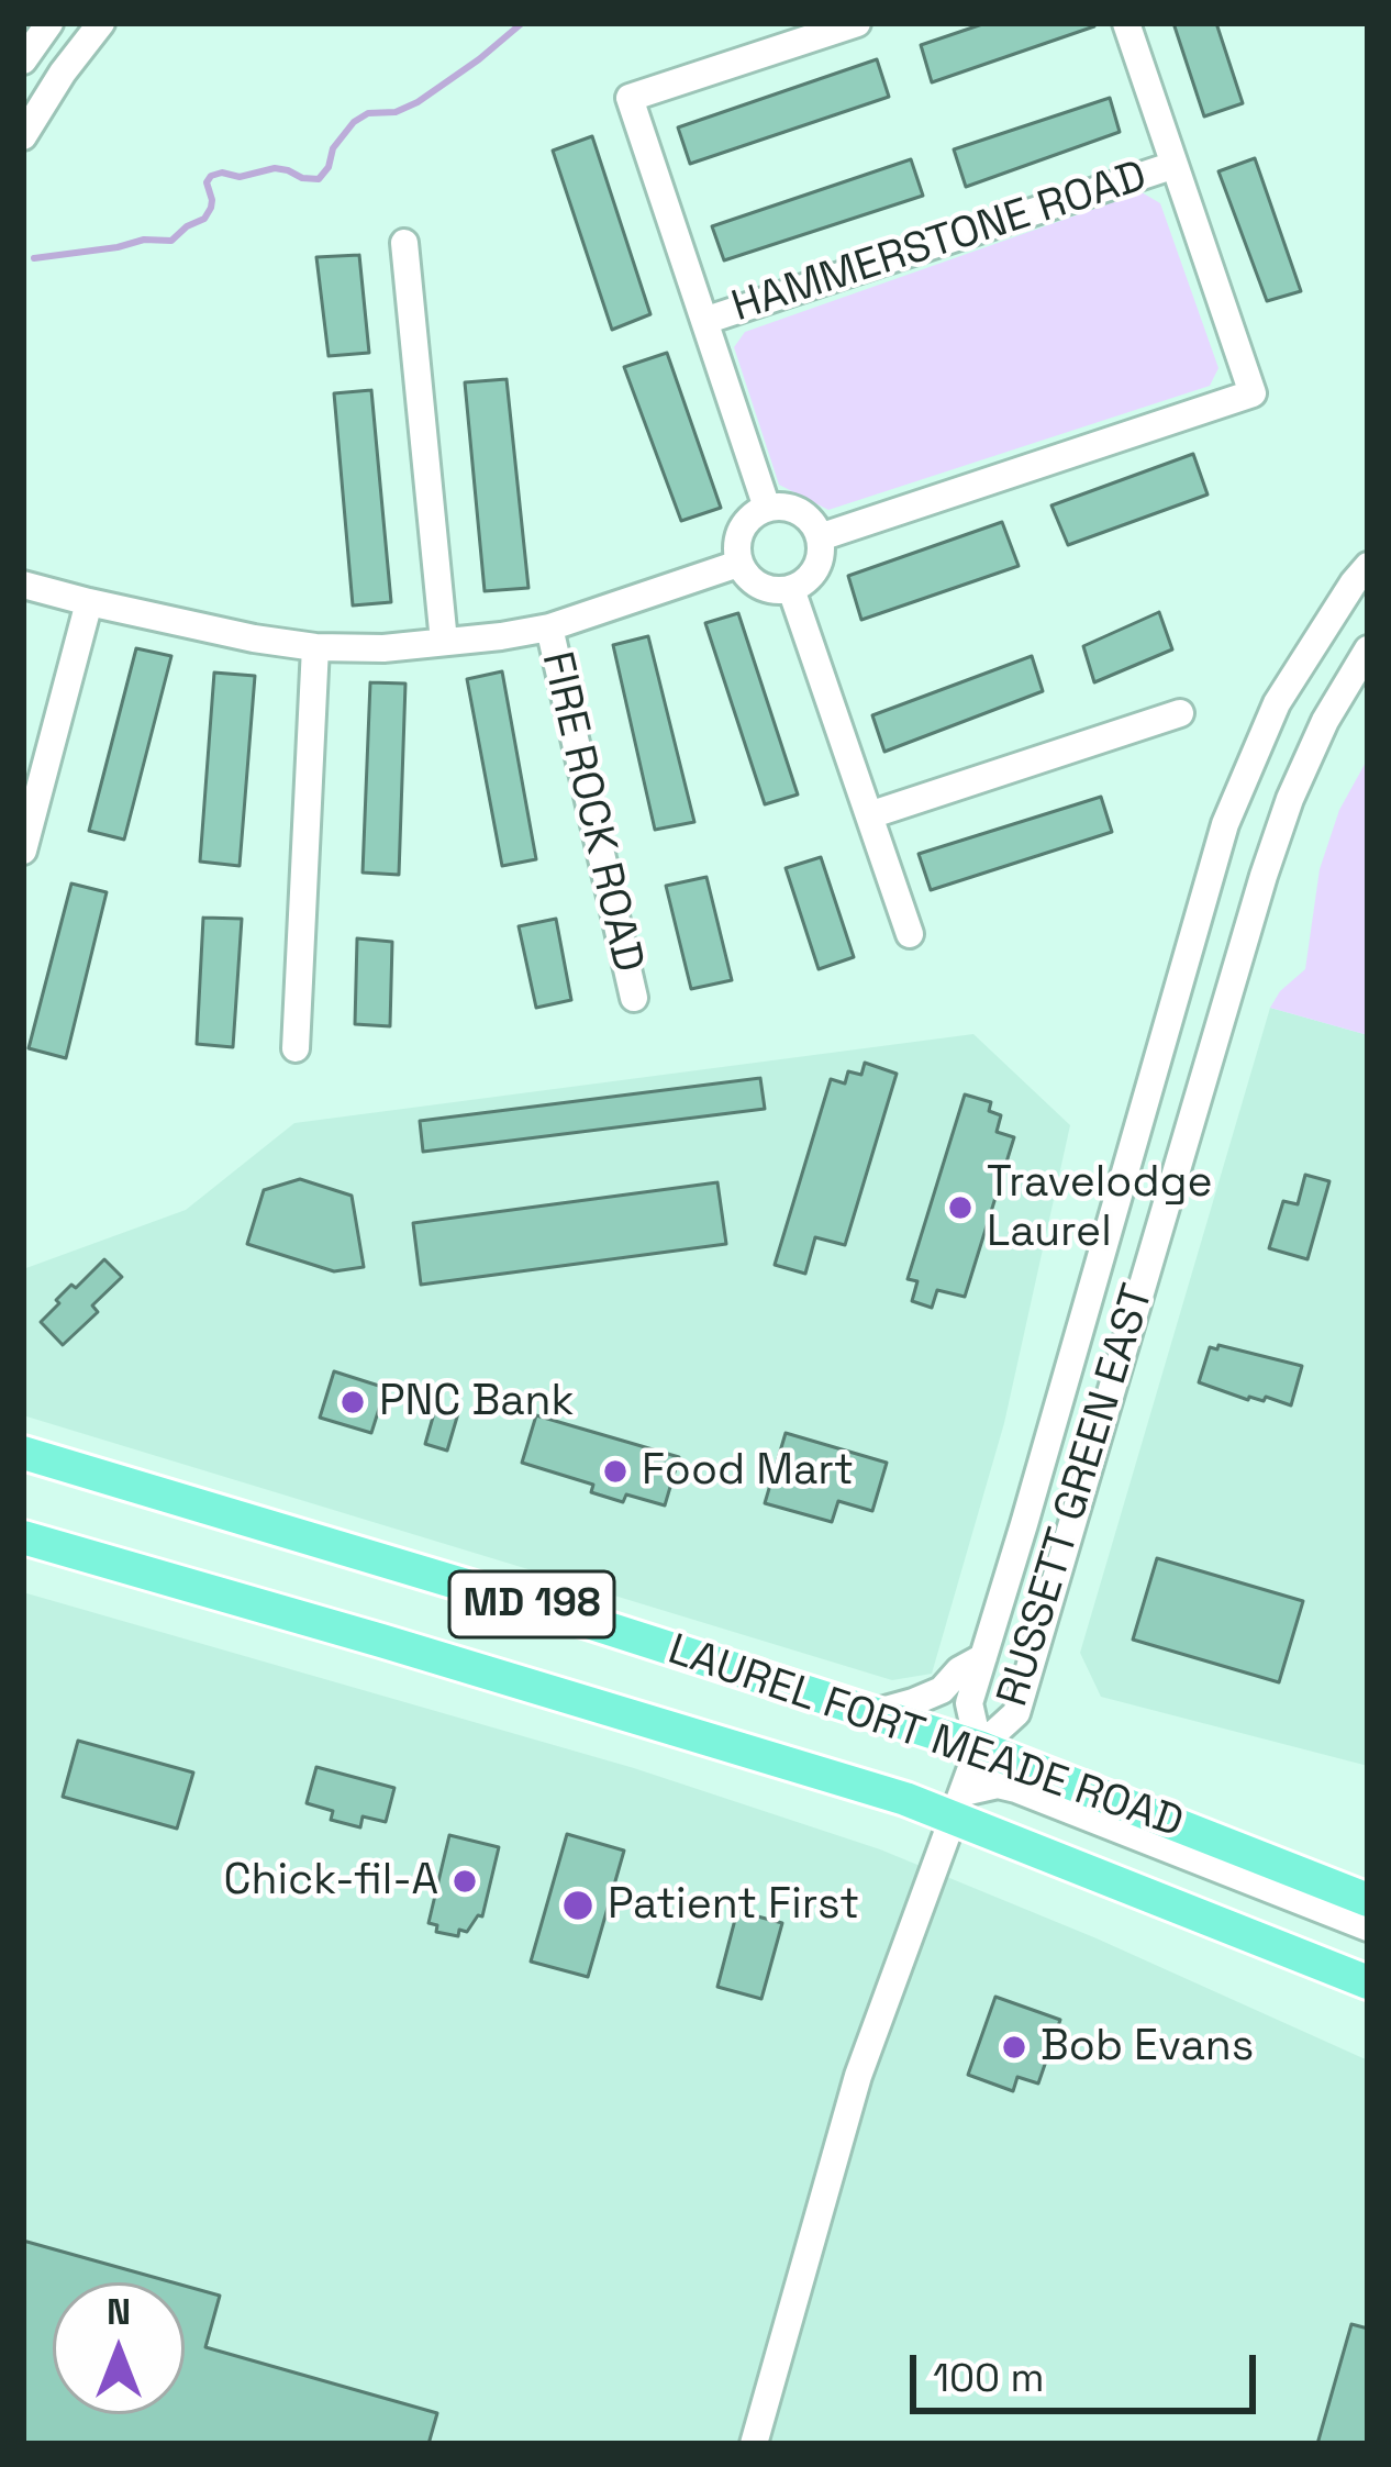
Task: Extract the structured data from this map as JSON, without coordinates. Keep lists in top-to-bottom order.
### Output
{
  "streets": {
    "main road": ["MD 198", "LAUREL FORT MEADE ROAD"],
    "street": ["HAMMERSTONE ROAD", "FIRE ROCK ROAD", "RUSSETT GREEN EAST"]
  },
  "crossings": [
    ["RUSSETT GREEN EAST", "LAUREL FORT MEADE ROAD"]
  ],
  "places": [
    "Travelodge Laurel",
    "PNC Bank",
    "Food Mart",
    "Chick-fil-A",
    "Patient First",
    "Bob Evans"
  ],
  "scale_bar": "100 m",
  "north": "top"
}
